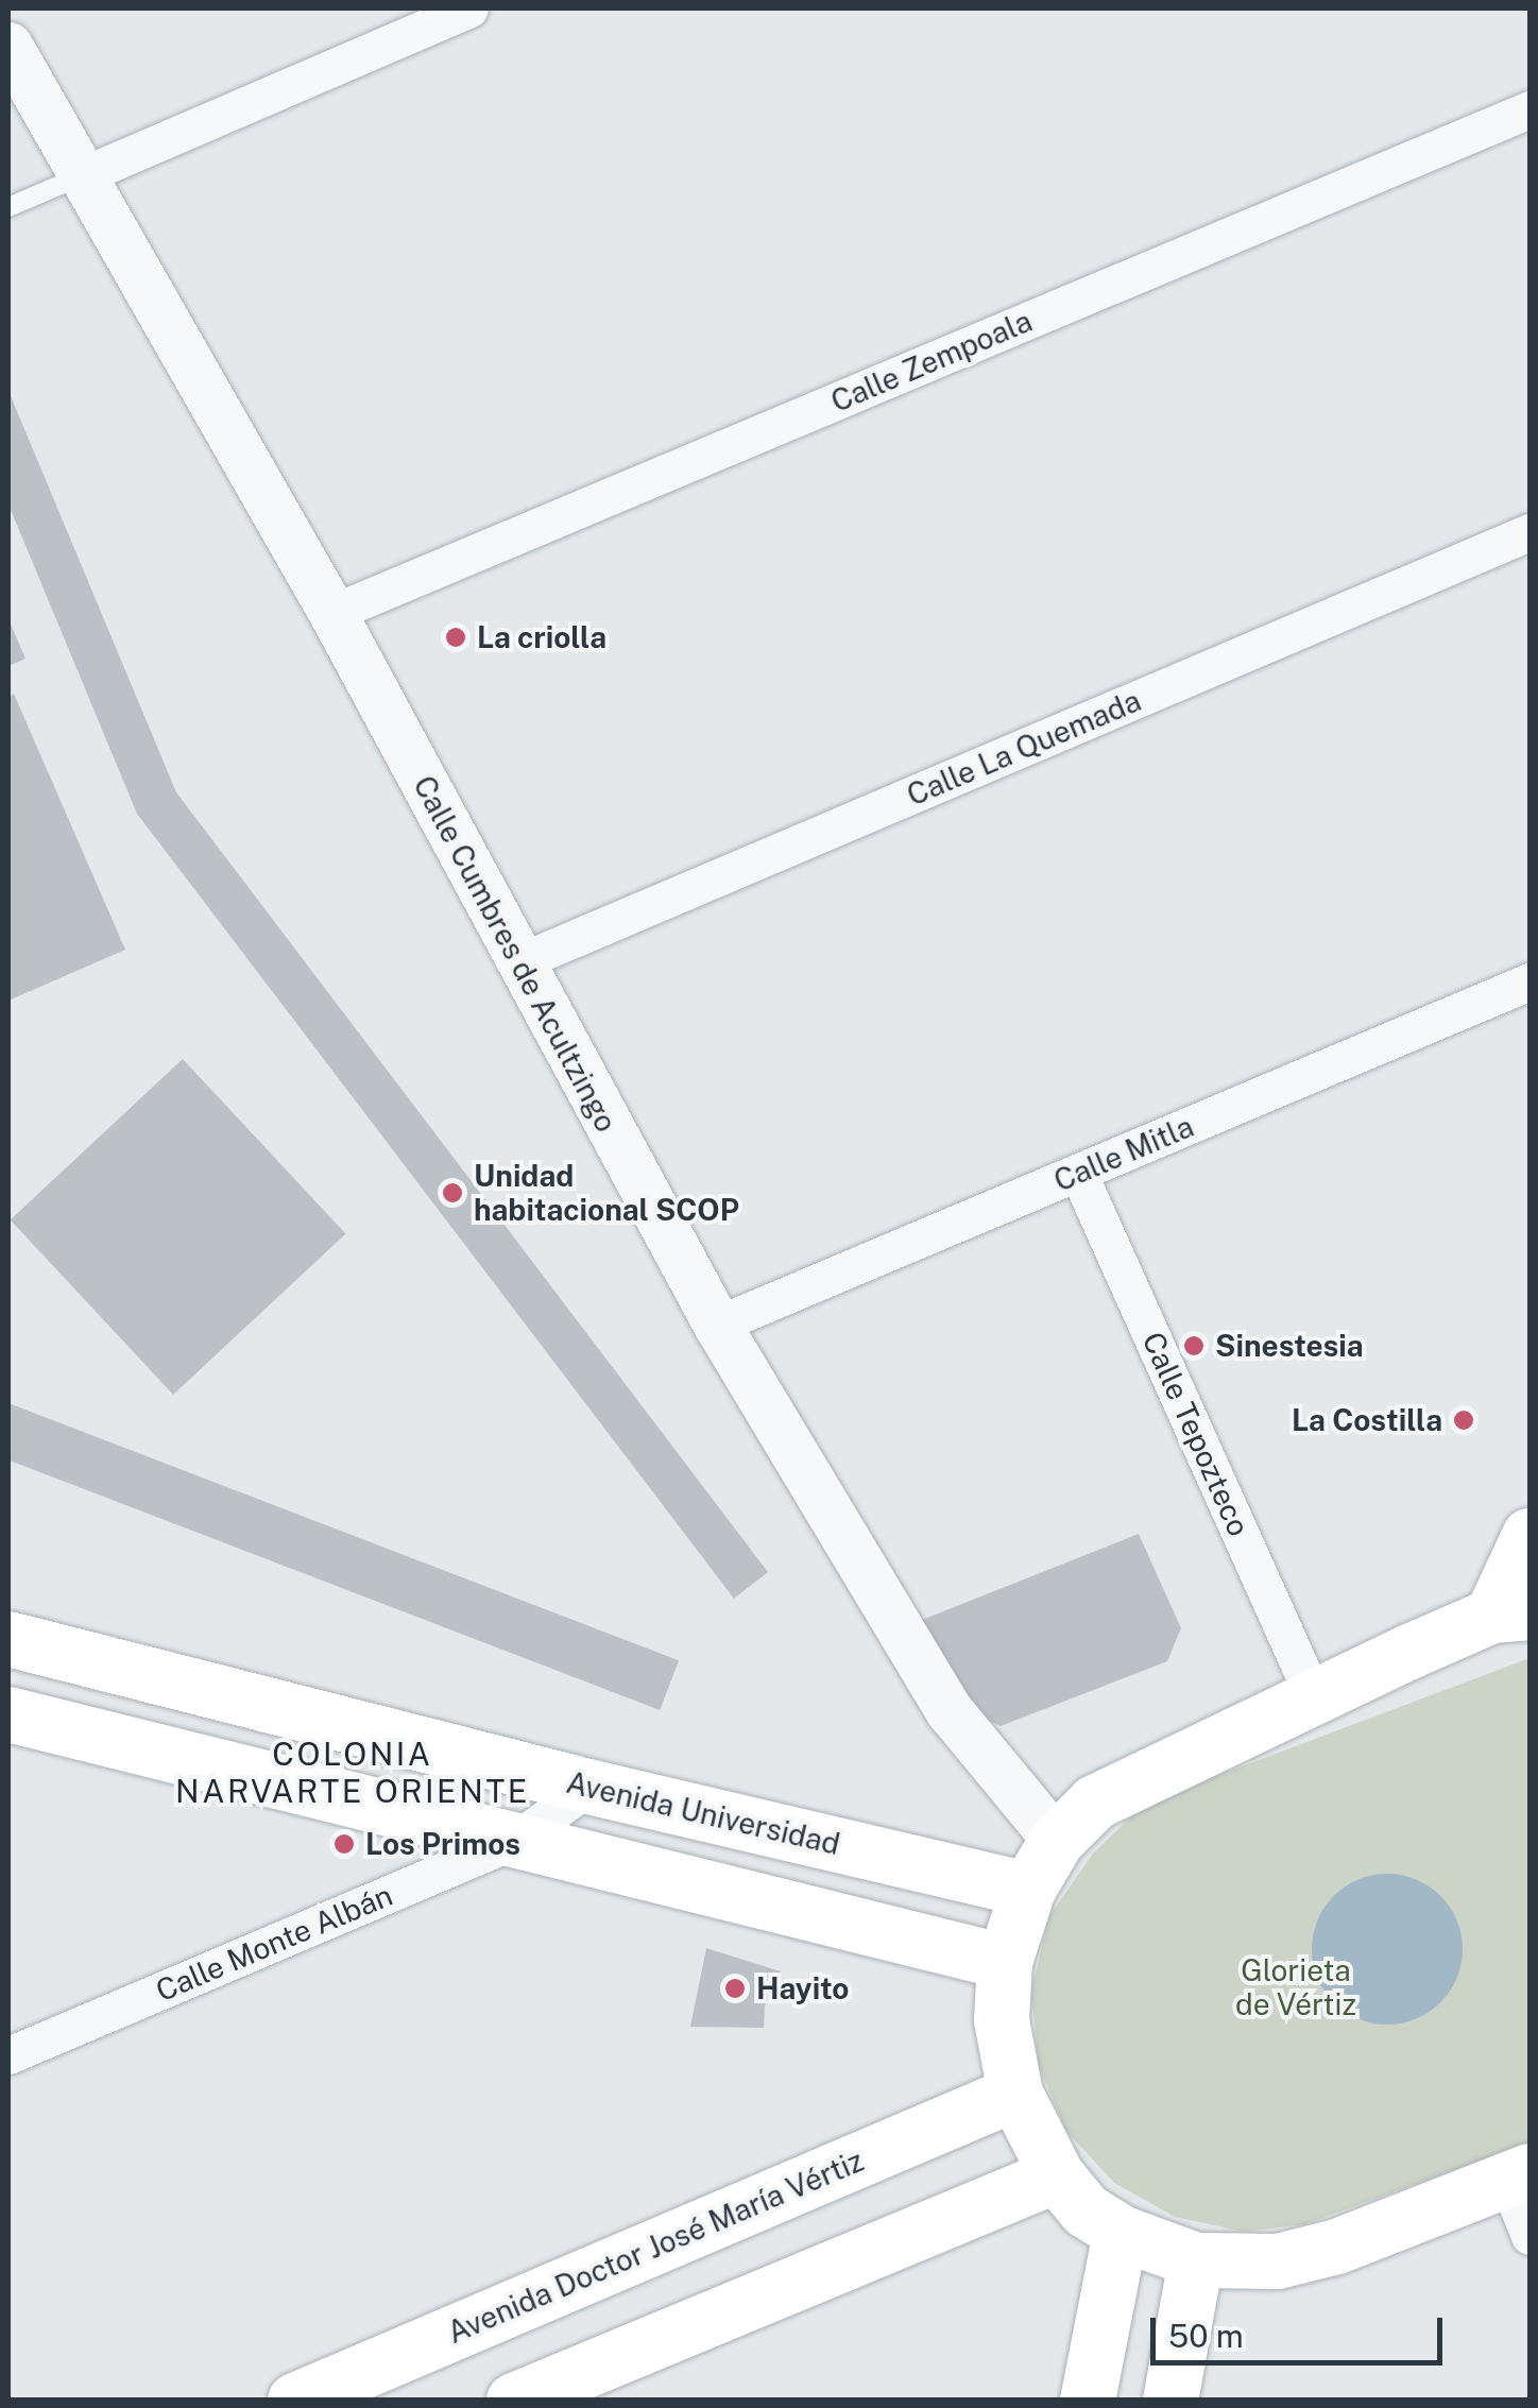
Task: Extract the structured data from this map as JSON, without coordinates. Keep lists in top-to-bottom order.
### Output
{
  "streets": {
    "main road": ["Avenida Universidad", "Avenida Doctor José María Vértiz"],
    "street": [
      "Calle Zempoala",
      "Calle La Quemada",
      "Calle Cumbres de Acultzingo",
      "Calle Mitla",
      "Calle Tepozteco",
      "Calle Monte Albán"
    ]
  },
  "crossings": [
    ["Calle Zempoala", "Calle Cumbres de Acultzingo"],
    ["Calle La Quemada", "Calle Cumbres de Acultzingo"],
    ["Calle Cumbres de Acultzingo", "Calle Mitla"],
    ["Calle Mitla", "Calle Tepozteco"],
    ["Avenida Universidad", "Calle Monte Albán"]
  ],
  "districts": ["COLONIA NARVARTE ORIENTE"],
  "parks": ["Glorieta de Vértiz"],
  "places": [
    "La criolla",
    "Unidad habitacional SCOP",
    "Sinestesia",
    "La Costilla",
    "Los Primos",
    "Hayito"
  ],
  "scale_bar": "50 m"
}
